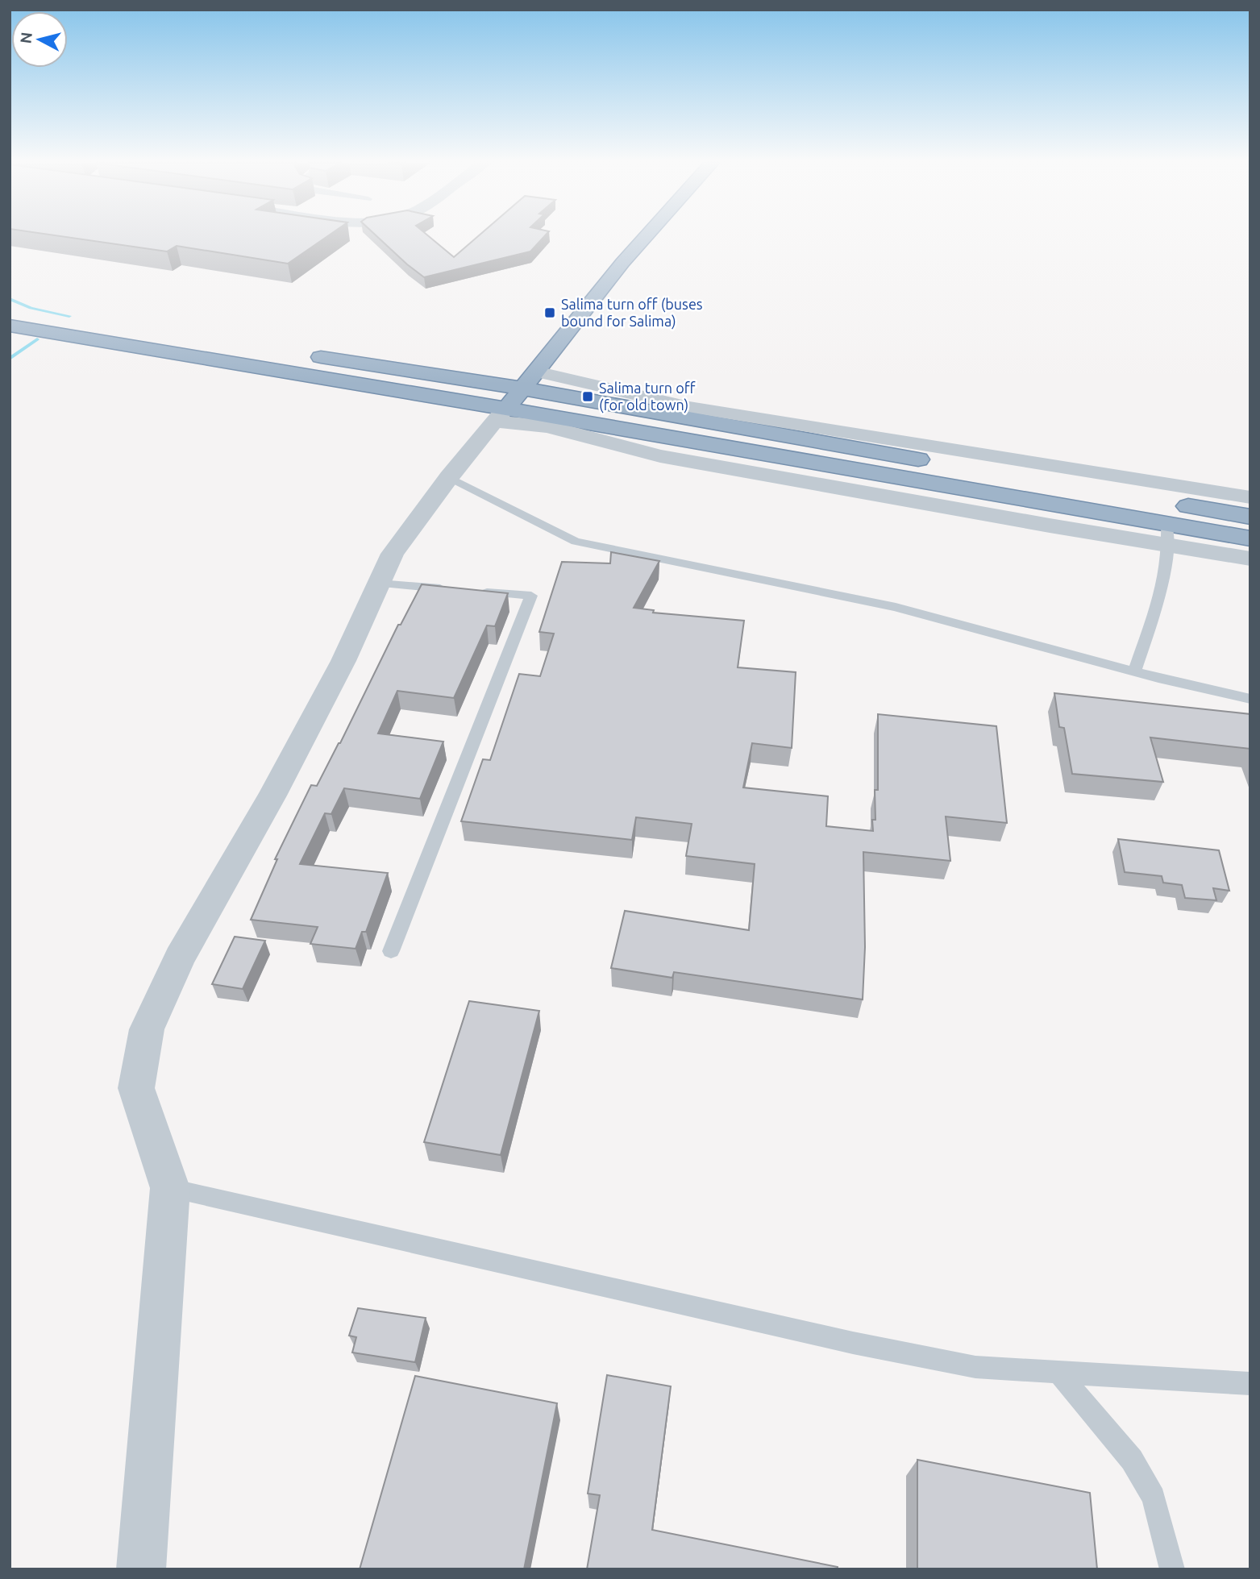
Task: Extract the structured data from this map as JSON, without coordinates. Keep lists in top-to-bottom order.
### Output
{
  "places": {
    "transit": ["Salima turn off (buses bound for Salima)", "Salima turn off (for old town)"]
  },
  "north": "left"
}
